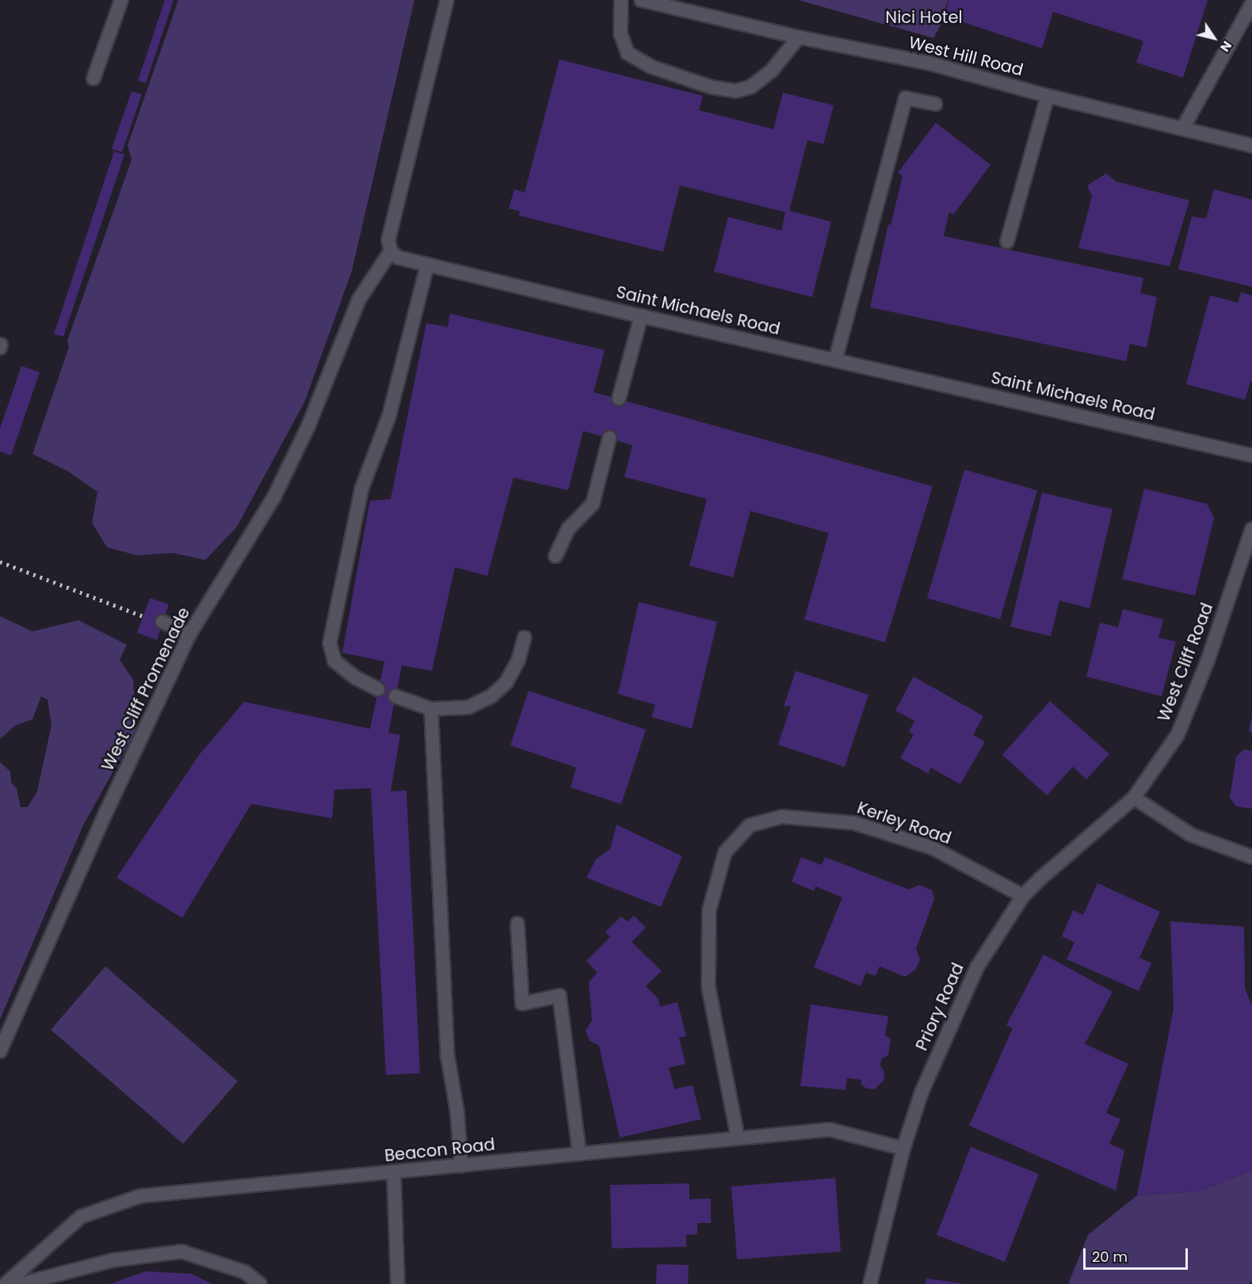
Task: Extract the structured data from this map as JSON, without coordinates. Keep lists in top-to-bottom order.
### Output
{
  "streets": {
    "street": [
      "West Hill Road",
      "Saint Michaels Road",
      "West Cliff Road",
      "West Cliff Promenade",
      "Kerley Road",
      "Priory Road",
      "Beacon Road"
    ]
  },
  "crossings": [
    ["Saint Michaels Road", "West Cliff Promenade"],
    ["West Cliff Road", "Priory Road"],
    ["Kerley Road", "Priory Road"],
    ["Kerley Road", "Beacon Road"],
    ["Priory Road", "Beacon Road"]
  ],
  "parks": ["Nici Hotel"],
  "scale_bar": "20 m",
  "north": "bottom right"
}
